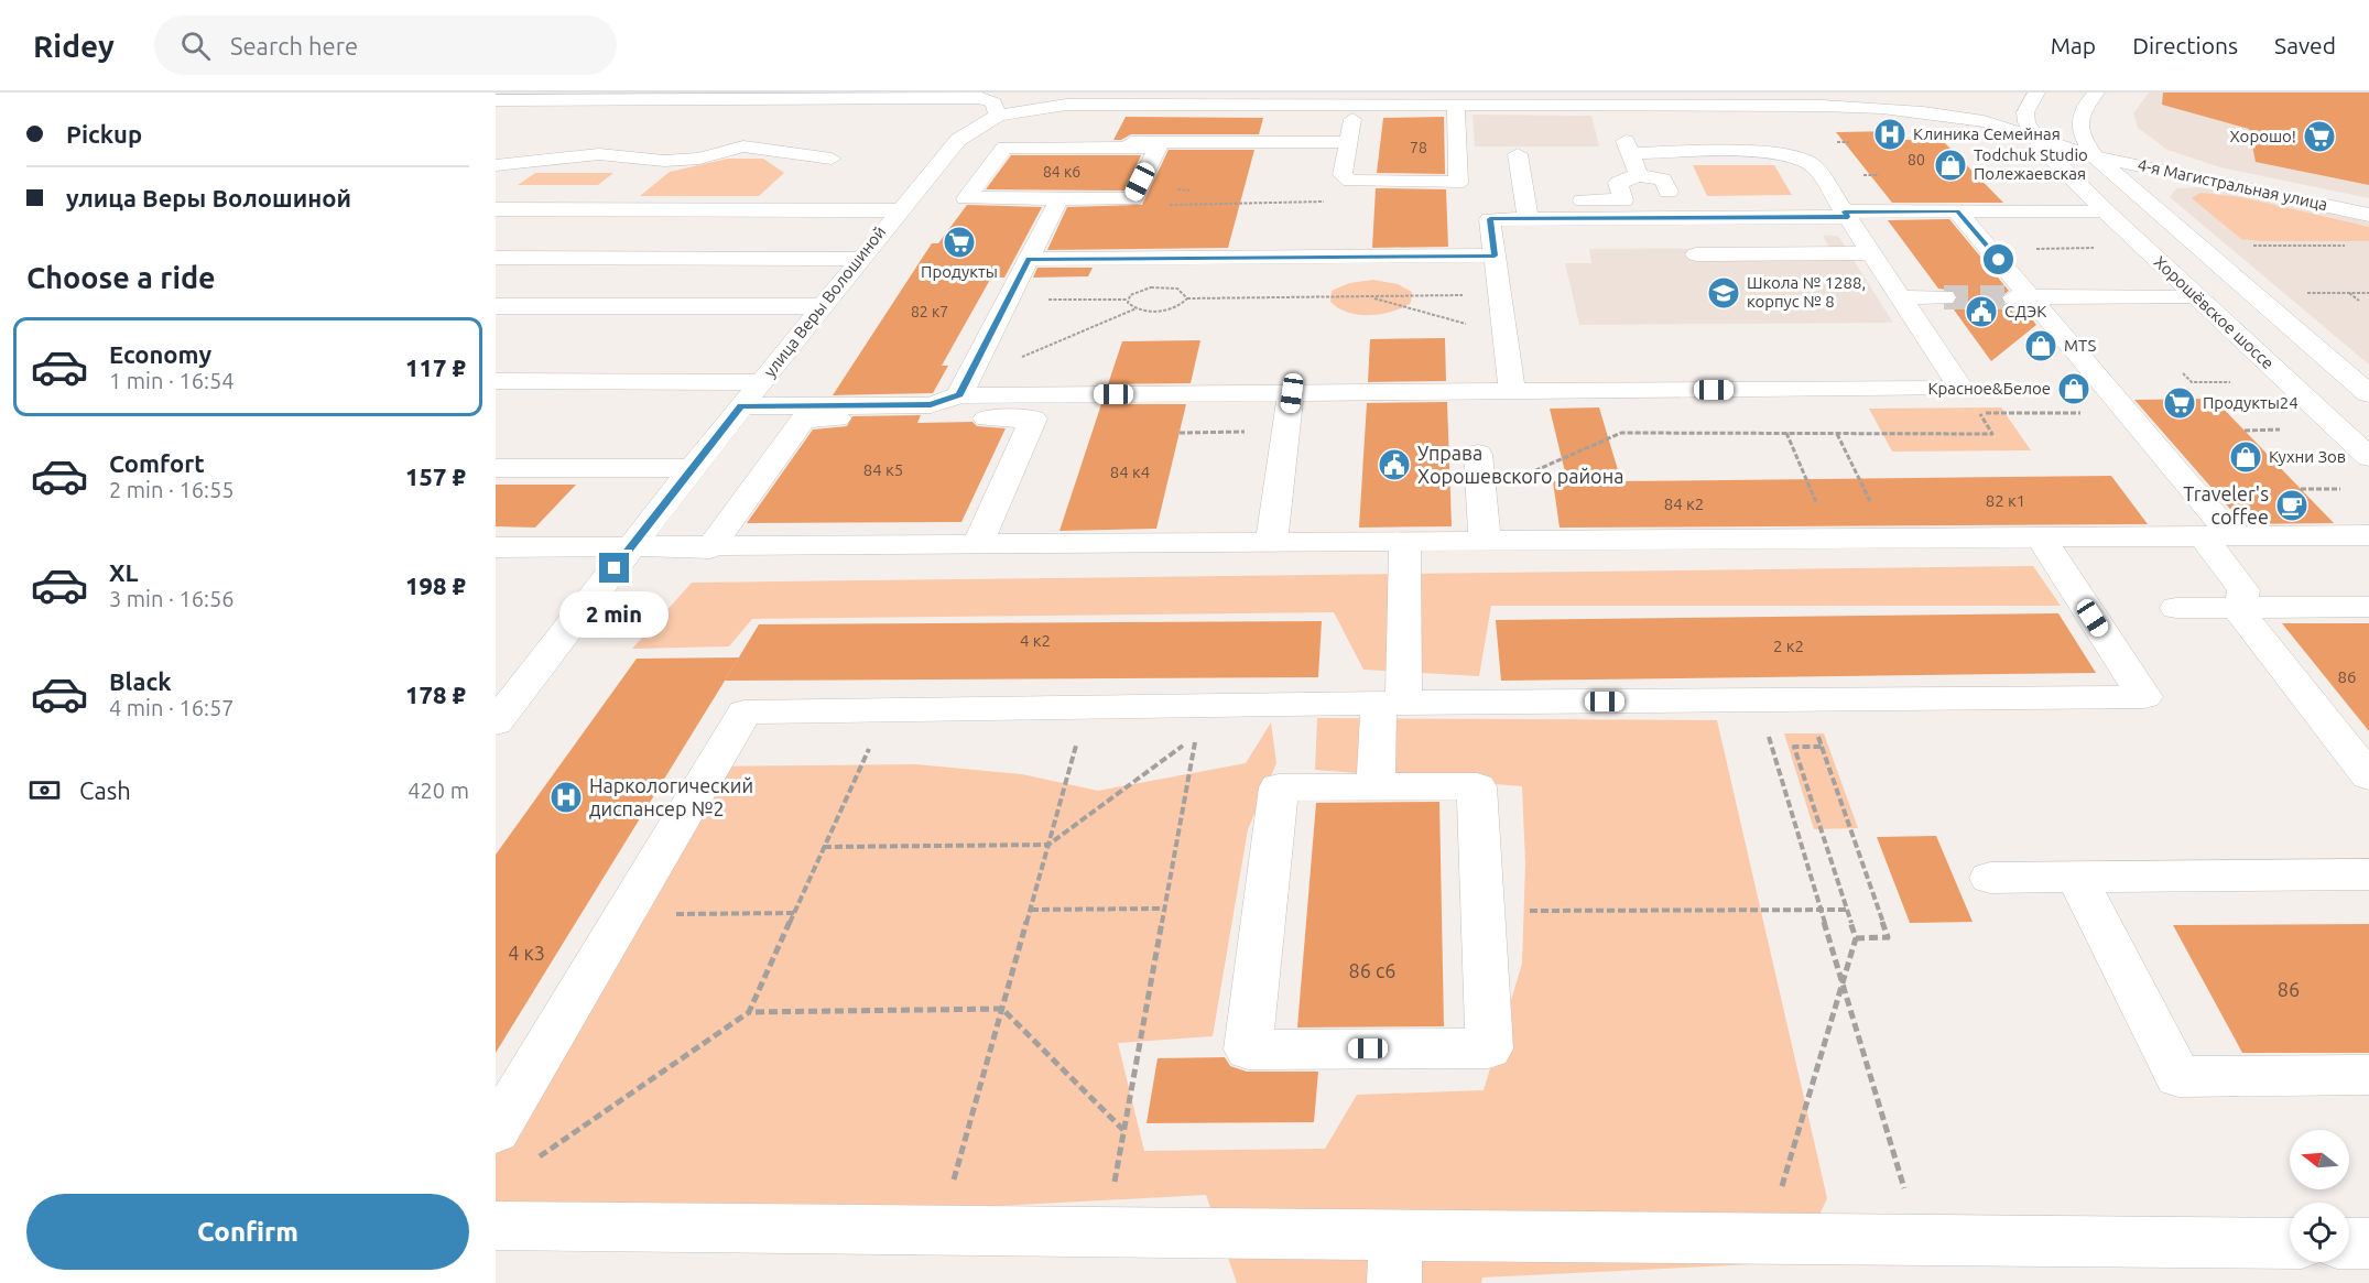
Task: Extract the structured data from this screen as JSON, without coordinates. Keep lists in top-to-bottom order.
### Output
{
  "streets": {
    "street": ["4-я Магистральная улица", "улица Веры Волошиной", "Хорошёвское шоссе"]
  },
  "crossings": [
    ["4-я Магистральная улица", "улица Веры Волошиной"],
    ["4-я Магистральная улица", "Хорошёвское шоссе"],
    ["улица Веры Волошиной", "Хорошёвское шоссе"]
  ],
  "places": {
    "hospital": ["Клиника Семейная", "Наркологический диспансер №2"],
    "supermarket": ["Хорошо!", "Продукты", "Продукты24"],
    "shop": [
      "Todchuk Studio Полежаевская",
      "MTS",
      "Красное&Белое",
      "Кухни Зов"
    ],
    "school or university": ["Школа № 1288, корпус № 8"],
    "public building": ["СДЭК", "Управа Хорошевского района"],
    "cafe": ["Traveler's coffee"]
  },
  "house_numbers": [
    "78",
    "80",
    "84 к6",
    "82 к7",
    "84 к5",
    "84 к4",
    "82 к1",
    "84 к2",
    "4 к2",
    "2 к2",
    "86",
    "4 к3",
    "86 с6",
    "86"
  ],
  "north": "left",
  "page": {
    "header": "Ridey",
    "search": "Search here",
    "nav": ["Map", "Directions", "Saved"],
    "banner": ["Pickup", "улица Веры Волошиной"],
    "heading": "Choose a ride",
    "list": [
      {
        "name": "Economy",
        "note": "1 min · 16:54",
        "value": "117 ₽"
      },
      {
        "name": "Comfort",
        "note": "2 min · 16:55",
        "value": "157 ₽"
      },
      {
        "name": "XL",
        "note": "3 min · 16:56",
        "value": "198 ₽"
      },
      {
        "name": "Black",
        "note": "4 min · 16:57",
        "value": "178 ₽"
      }
    ],
    "bubble": "2 min",
    "pay": ["Cash", "420 m"],
    "buttons": "Confirm"
  }
}
